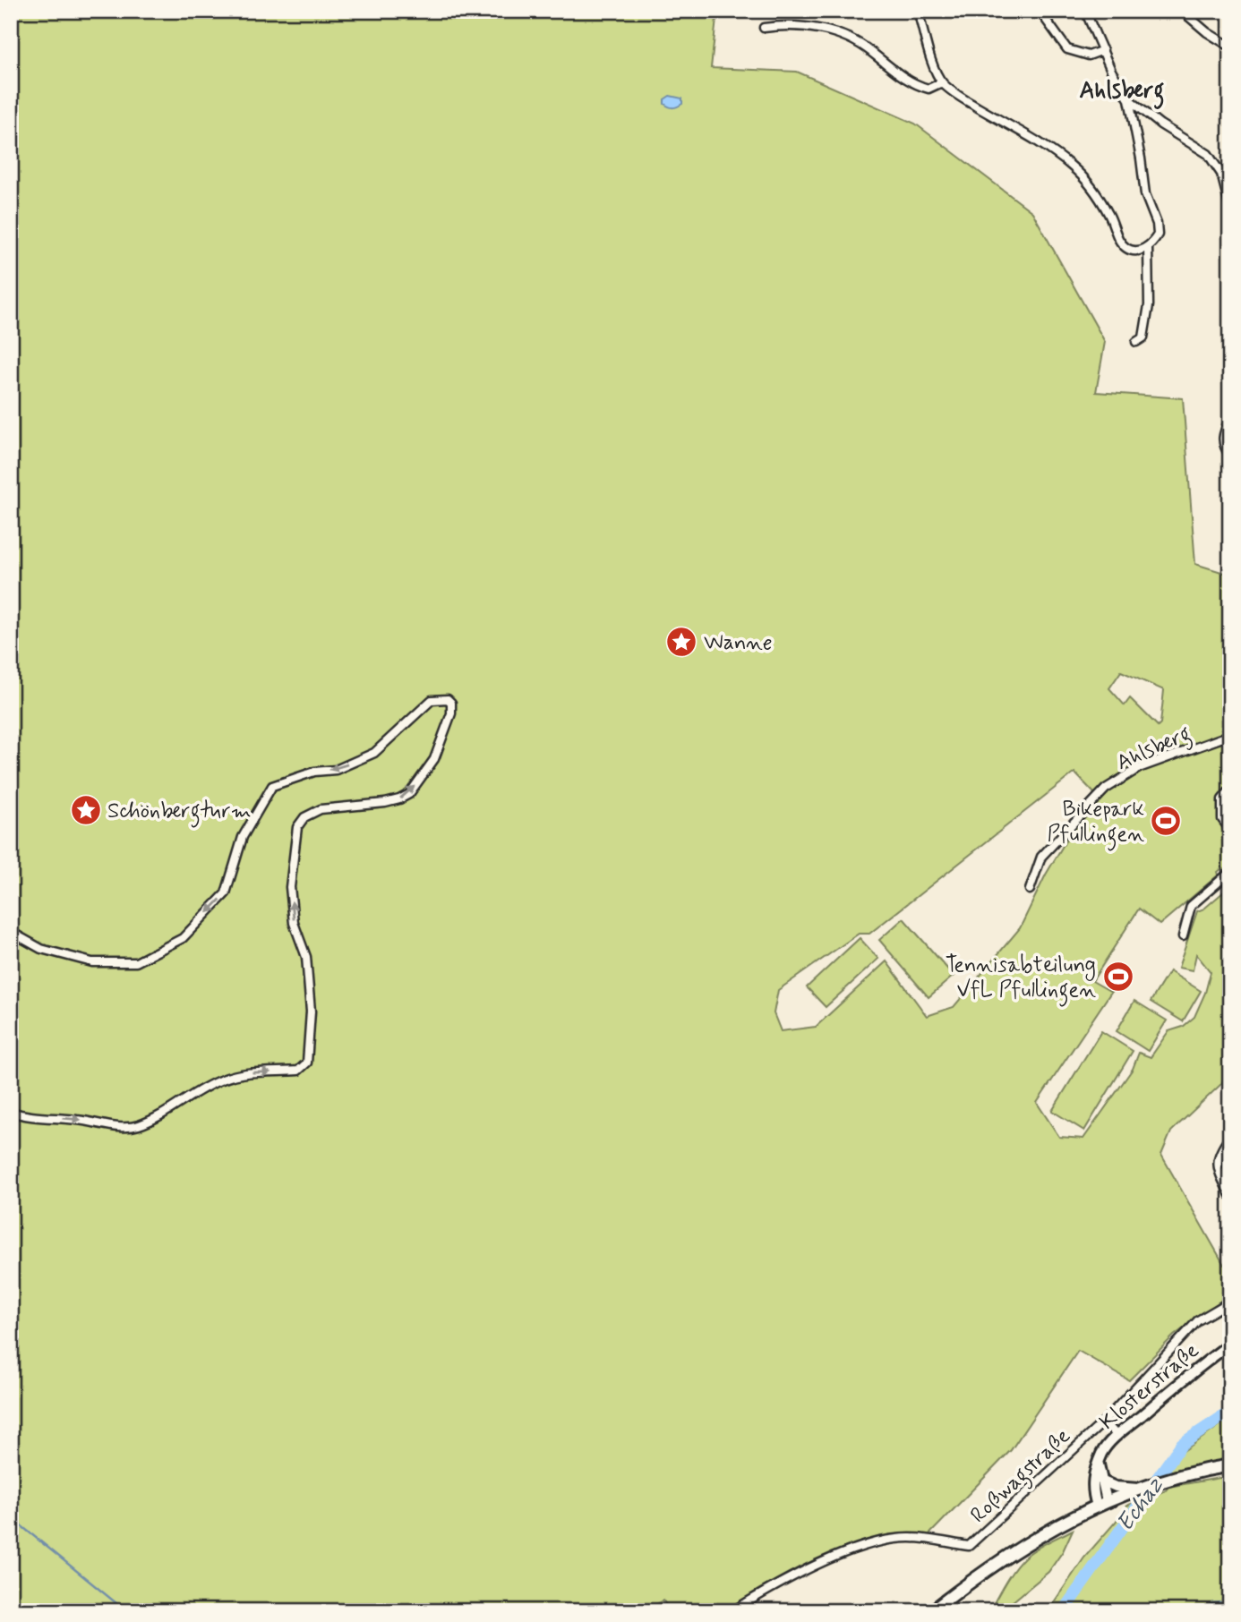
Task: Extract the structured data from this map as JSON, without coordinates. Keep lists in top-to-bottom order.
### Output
{
  "streets": {
    "main road": ["Klosterstraße"],
    "street": ["Ahlsberg", "Roßwagstraße"]
  },
  "districts": ["Ahlsberg"],
  "water": ["Echaz"],
  "places": {
    "place": ["Wanne", "Schönbergturm"],
    "sports": ["Bikepark Pfullingen", "Tennisabteilung VfL Pfullingen"]
  }
}
